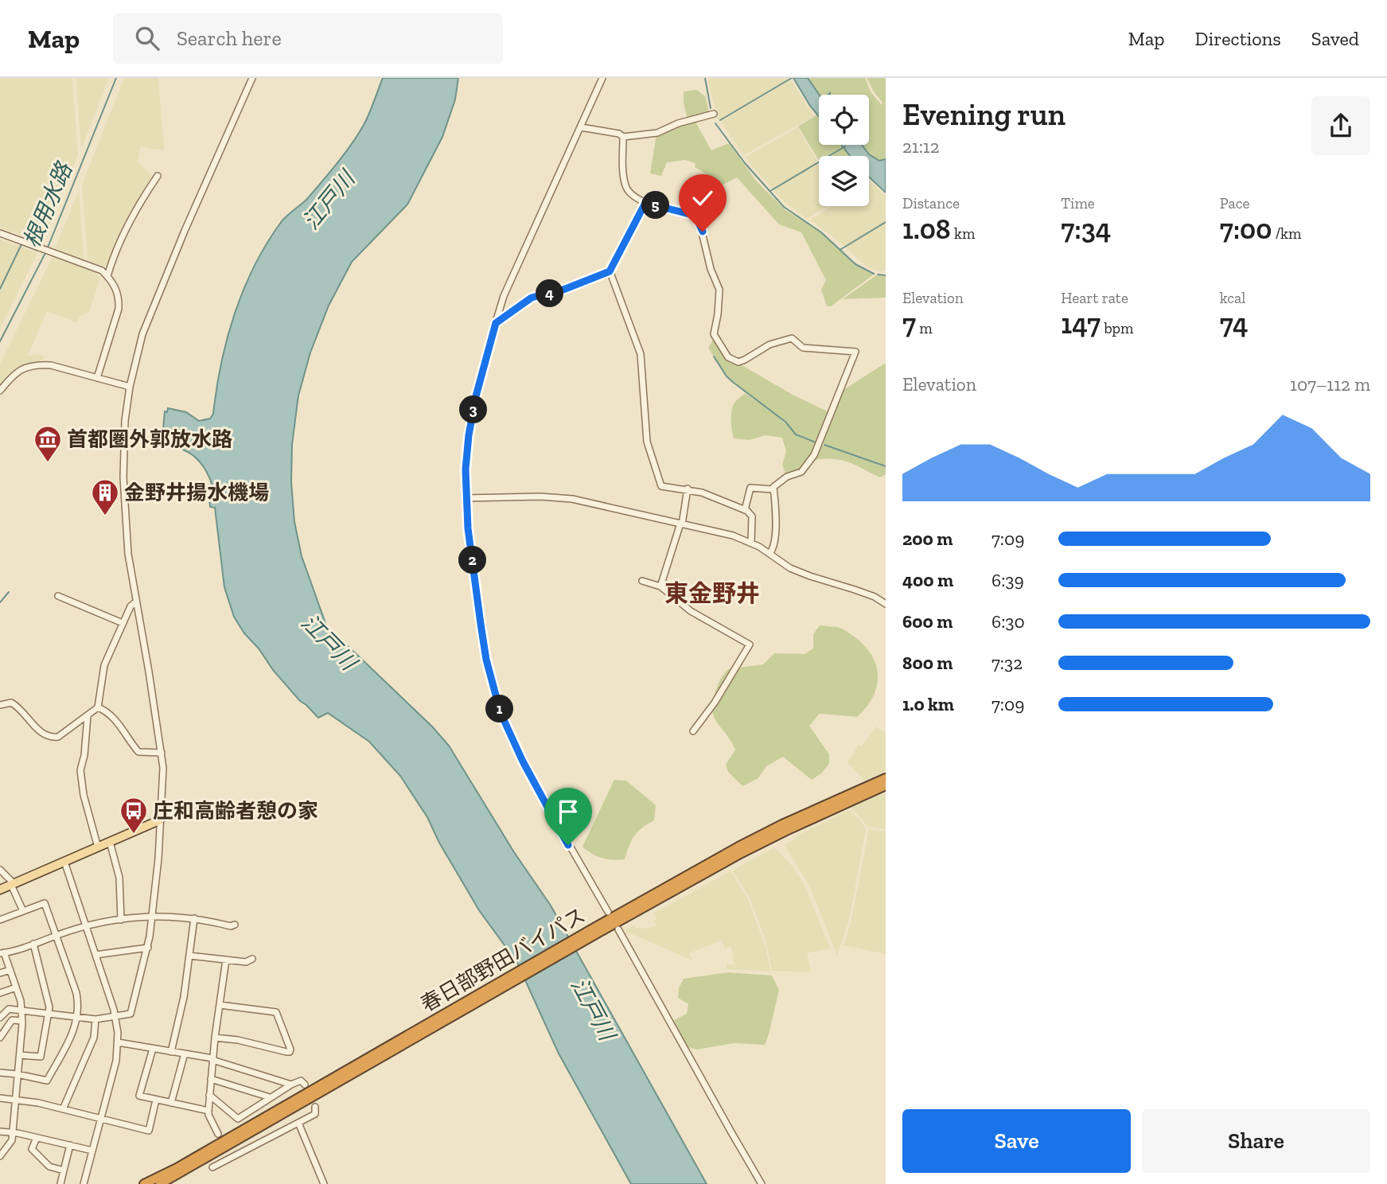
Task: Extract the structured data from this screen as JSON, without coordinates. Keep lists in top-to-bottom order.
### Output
{
  "streets": {
    "highway": ["春日部野田バイパス"]
  },
  "districts": ["東金野井"],
  "water": ["江戸川", "根用水路"],
  "places": {
    "museum": ["首都圏外郭放水路"],
    "building": ["金野井揚水機場"],
    "bus stop": ["庄和高齢者憩の家"]
  },
  "page": {
    "header": "Map",
    "search": "Search here",
    "nav": ["Map", "Directions", "Saved"],
    "heading": ["Evening run", "21:12"],
    "stats": [
      ["Distance", "1.08 km"],
      ["Time", "7:34"],
      ["Pace", "7:00 /km"],
      ["Elevation", "7 m"],
      ["Heart rate", "147 bpm"],
      ["kcal", "74"]
    ],
    "pins": [
      "5",
      "4",
      "3",
      "2",
      "1"
    ],
    "chart": ["Elevation", "107–112 m"],
    "list": [
      {
        "name": "200 m",
        "note": "7:09"
      },
      {
        "name": "400 m",
        "note": "6:39"
      },
      {
        "name": "600 m",
        "note": "6:30"
      },
      {
        "name": "800 m",
        "note": "7:32"
      },
      {
        "name": "1.0 km",
        "note": "7:09"
      }
    ],
    "buttons": ["Save", "Share"]
  }
}
